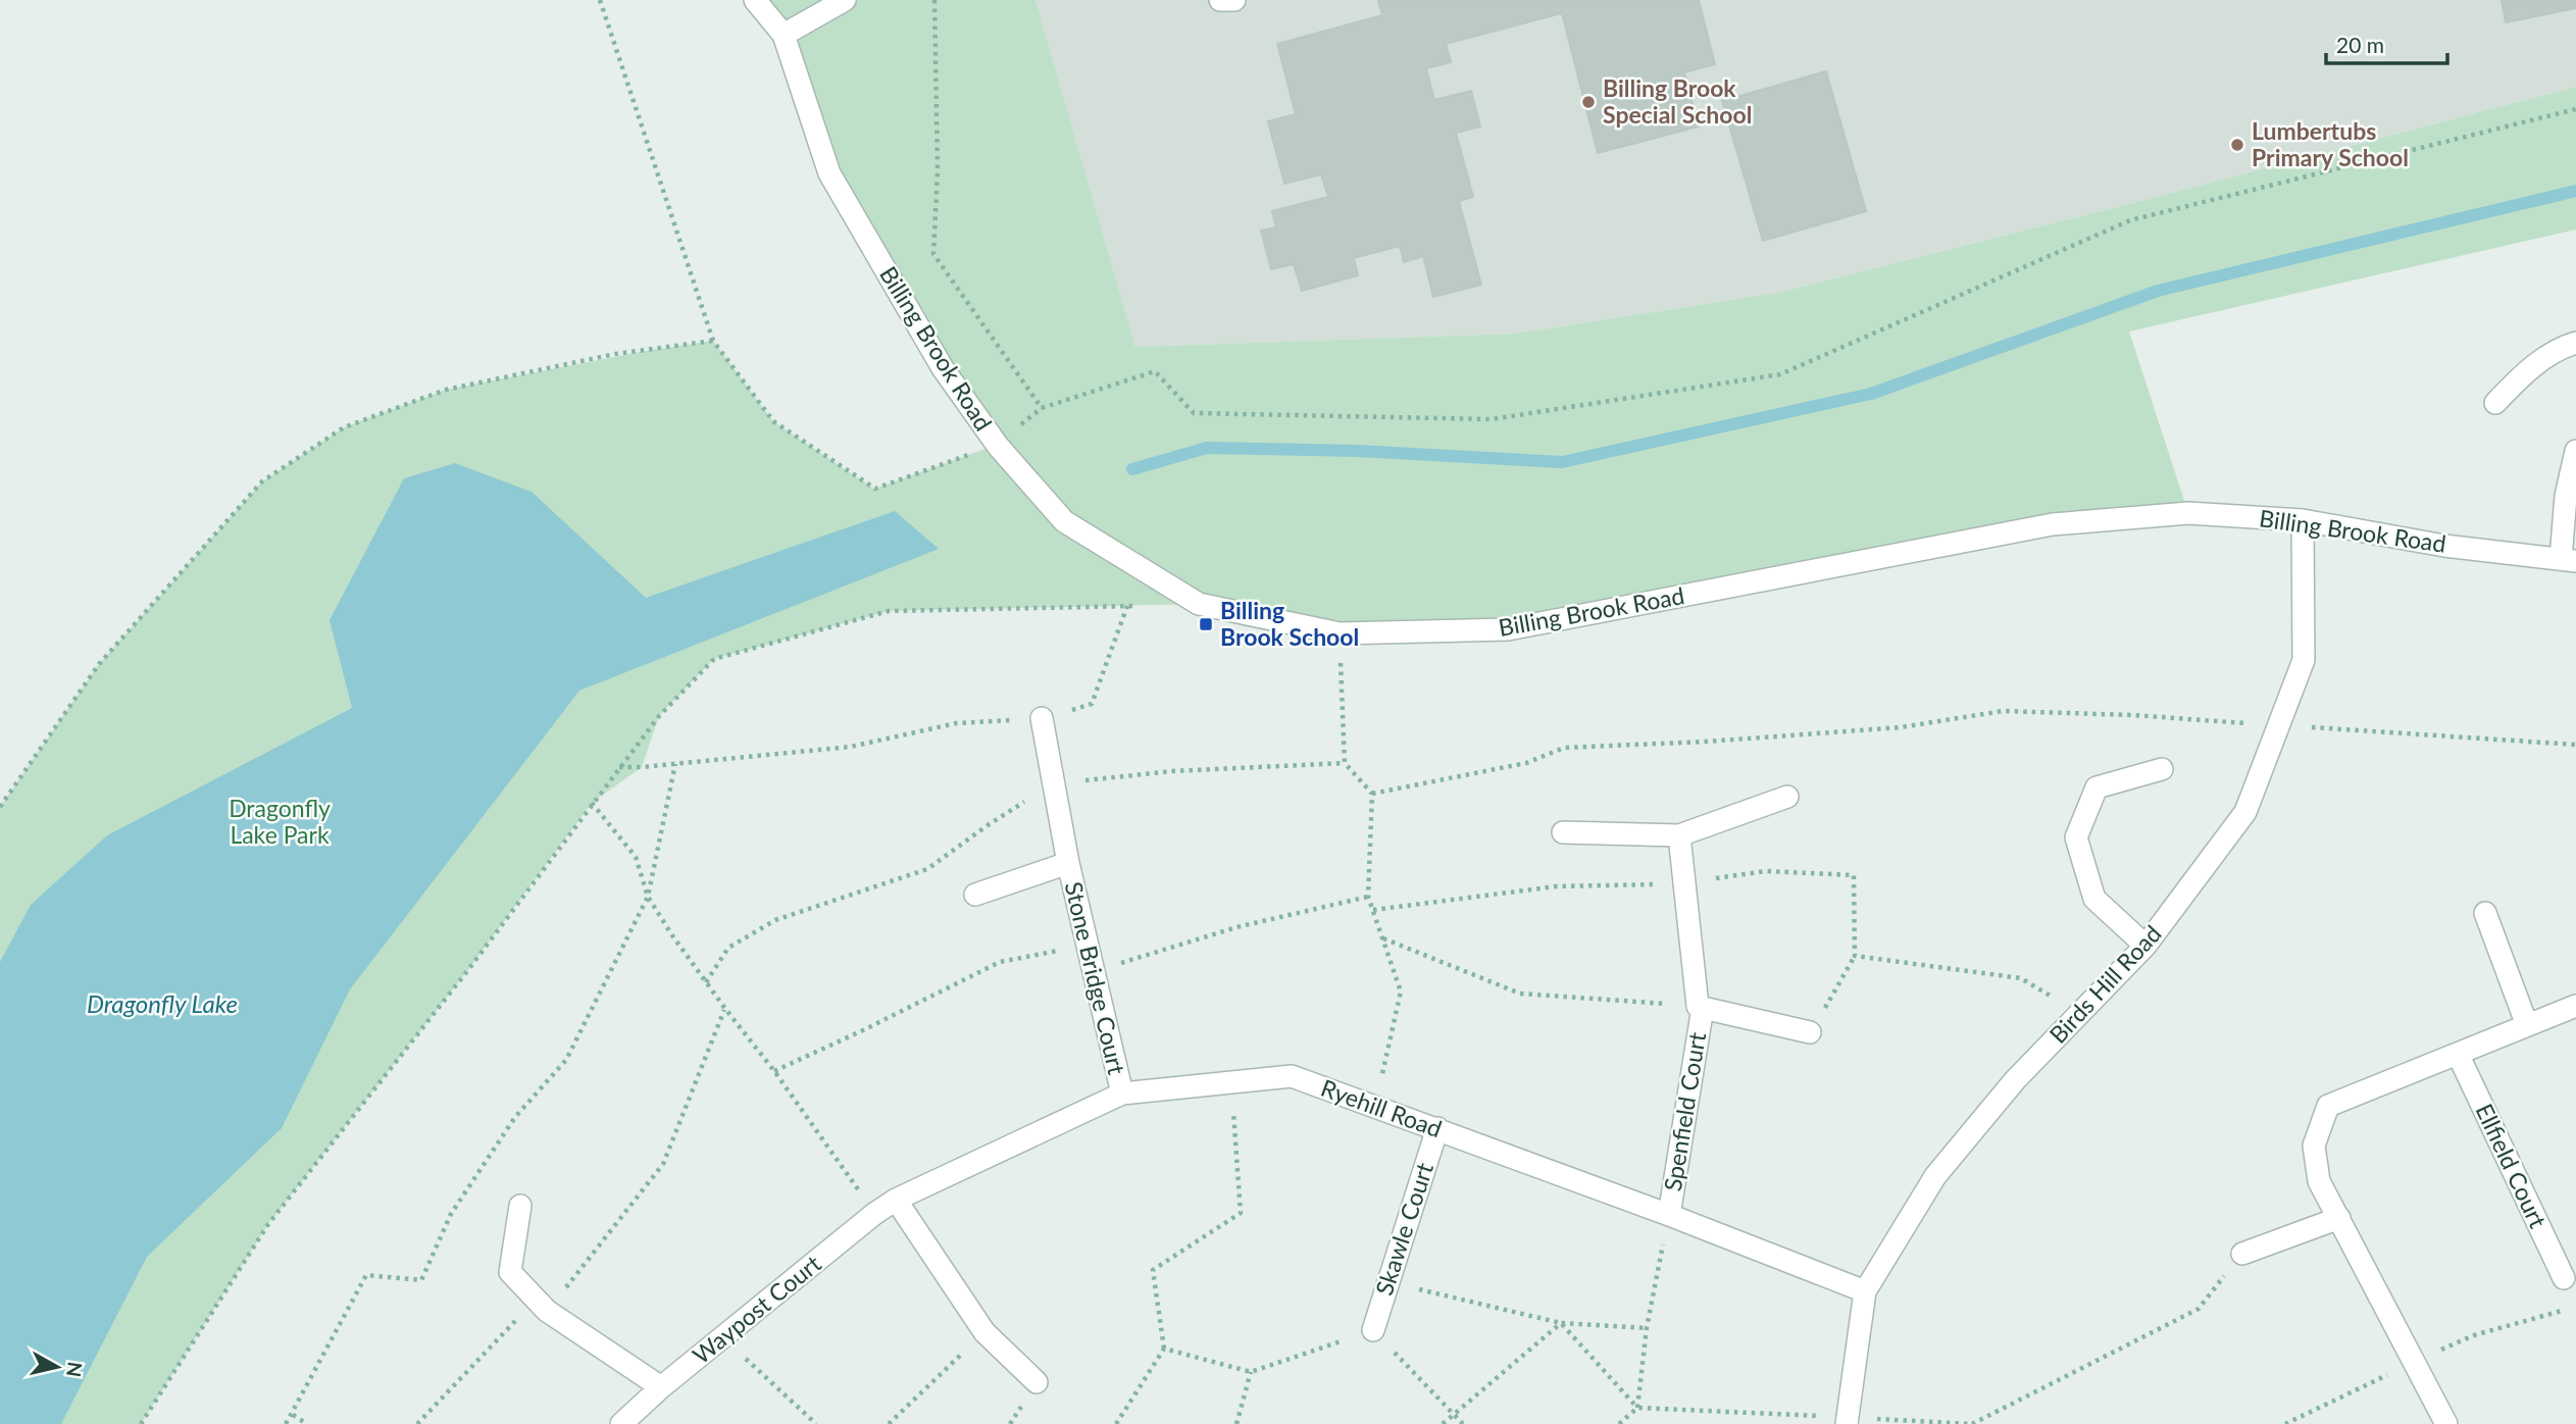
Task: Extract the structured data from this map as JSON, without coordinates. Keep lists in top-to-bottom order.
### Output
{
  "streets": {
    "street": [
      "Billing Brook Road",
      "Stone Bridge Court",
      "Birds Hill Road",
      "Ryehill Road",
      "Spenfield Court",
      "Ellfield Court",
      "Skawle Court",
      "Waypost Court"
    ]
  },
  "crossings": [
    ["Billing Brook Road", "Birds Hill Road"],
    ["Stone Bridge Court", "Ryehill Road"],
    ["Birds Hill Road", "Ryehill Road"],
    ["Ryehill Road", "Spenfield Court"],
    ["Ryehill Road", "Skawle Court"],
    ["Ryehill Road", "Waypost Court"]
  ],
  "water": ["Dragonfly Lake"],
  "parks": ["Dragonfly Lake Park"],
  "places": {
    "other": ["Billing Brook Special School", "Lumbertubs Primary School"],
    "transit": ["Billing Brook School"]
  },
  "scale_bar": "20 m",
  "north": "right"
}
